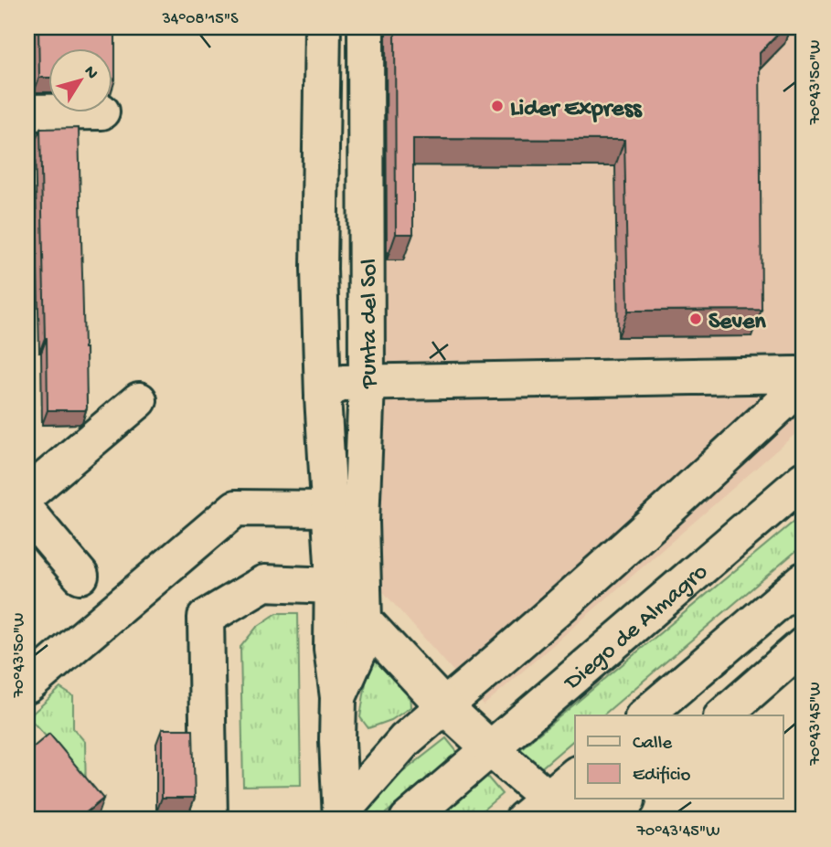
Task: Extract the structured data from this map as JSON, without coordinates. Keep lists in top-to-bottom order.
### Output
{
  "streets": {
    "main road": ["Punta del Sol", "Diego de Almagro"]
  },
  "crossings": [
    ["Punta del Sol", "Diego de Almagro"]
  ],
  "places": ["Lider Express", "Seven"],
  "legend": ["Calle", "Edificio"],
  "north": "top right",
  "coordinates": ["34°08'15\"S", "70°43'50\"W", "70°43'45\"W"]
}
